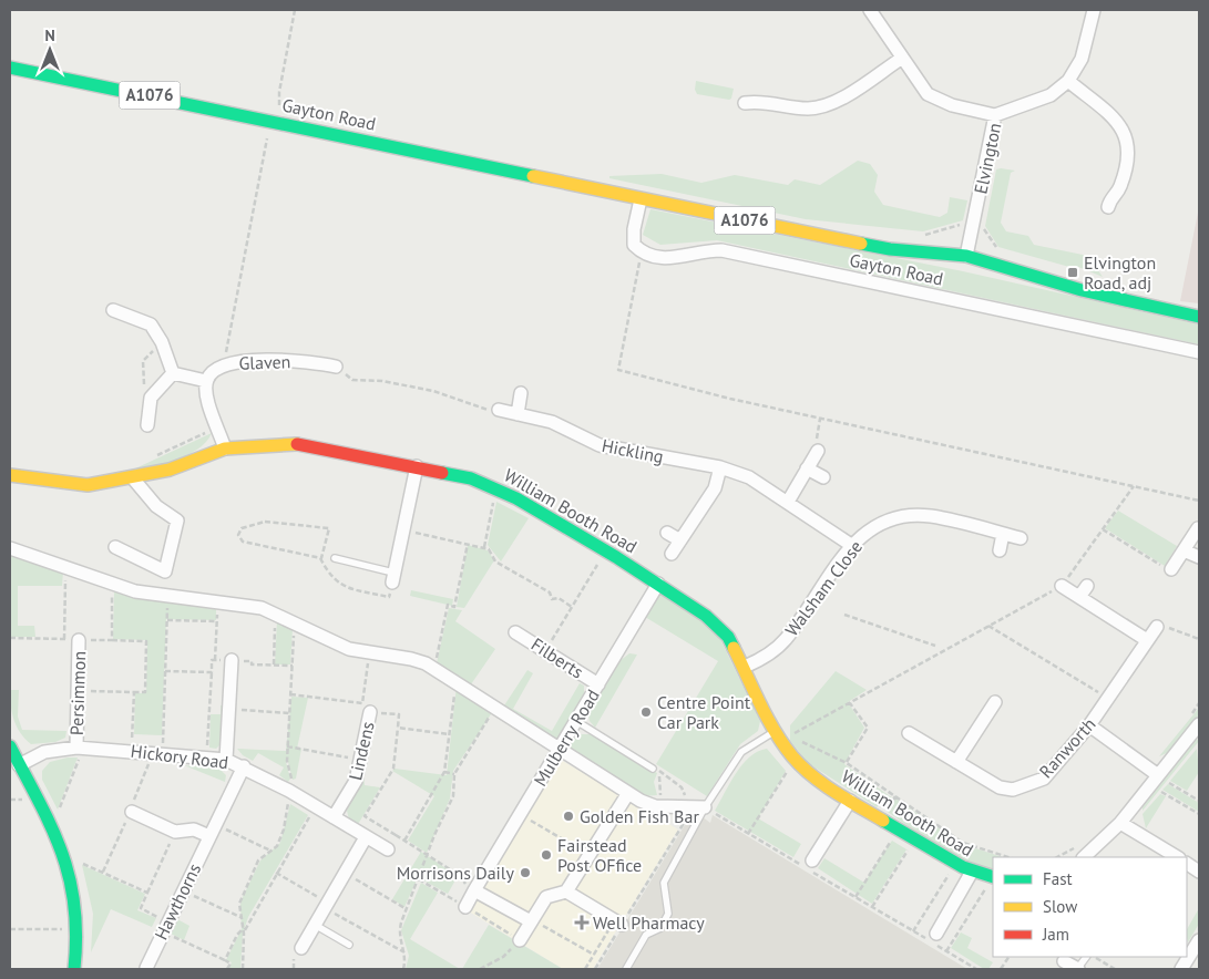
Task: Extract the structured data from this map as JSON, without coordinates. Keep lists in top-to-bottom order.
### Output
{
  "streets": {
    "street": [
      "A1076",
      "Gayton Road",
      "Elvington",
      "Glaven",
      "Hickling",
      "William Booth Road",
      "Walsham Close",
      "Filberts",
      "Persimmon",
      "Mulberry Road",
      "Ranworth",
      "Lindens",
      "Hickory Road",
      "Hawthorns"
    ]
  },
  "crossings": [
    ["Gayton Road", "Elvington"],
    ["Hickling", "Walsham Close"],
    ["William Booth Road", "Walsham Close"],
    ["William Booth Road", "Mulberry Road"],
    ["Filberts", "Mulberry Road"],
    ["Persimmon", "Hickory Road"],
    ["Lindens", "Hickory Road"],
    ["Hickory Road", "Hawthorns"]
  ],
  "places": {
    "transit": ["Elvington Road, adj"],
    "other": [
      "Centre Point Car Park",
      "Golden Fish Bar",
      "Fairstead Post OFfice",
      "Morrisons Daily"
    ],
    "health": ["Well Pharmacy"]
  },
  "legend": ["Fast", "Slow", "Jam"],
  "north": "top"
}
